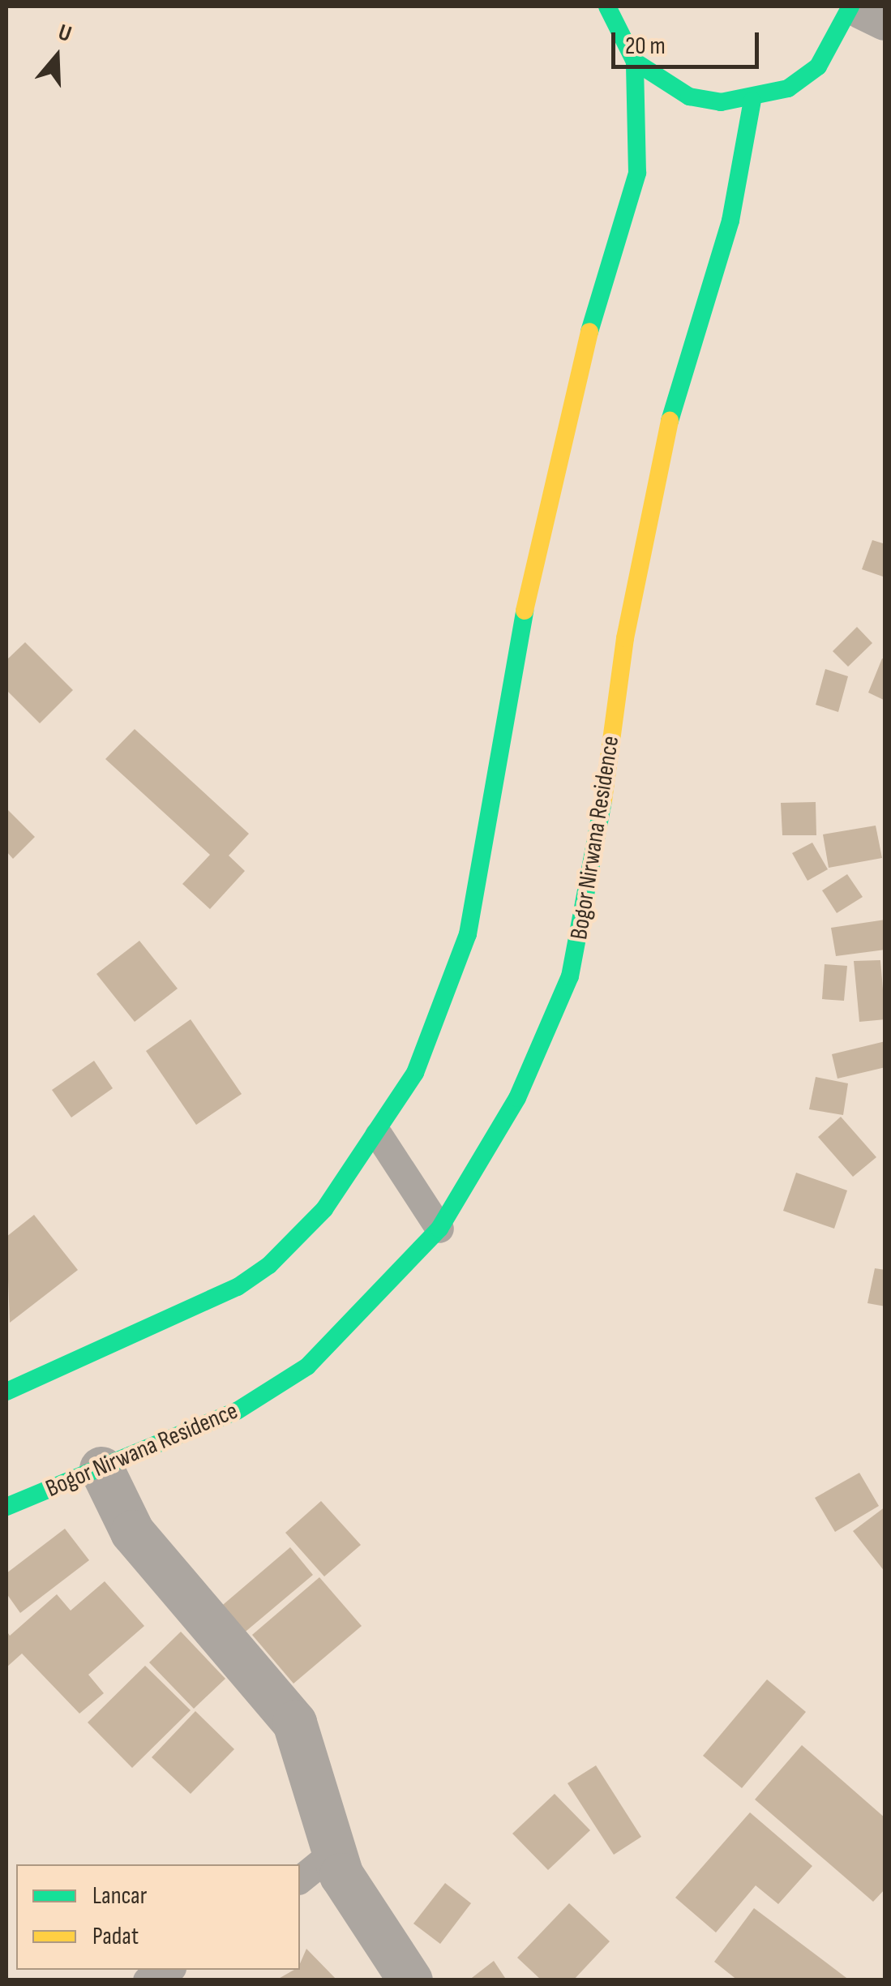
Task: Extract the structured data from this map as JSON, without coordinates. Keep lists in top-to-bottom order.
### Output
{
  "streets": {
    "street": ["Bogor Nirwana Residence"]
  },
  "legend": ["Lancar", "Padat"],
  "scale_bar": "20 m",
  "north": "top"
}
